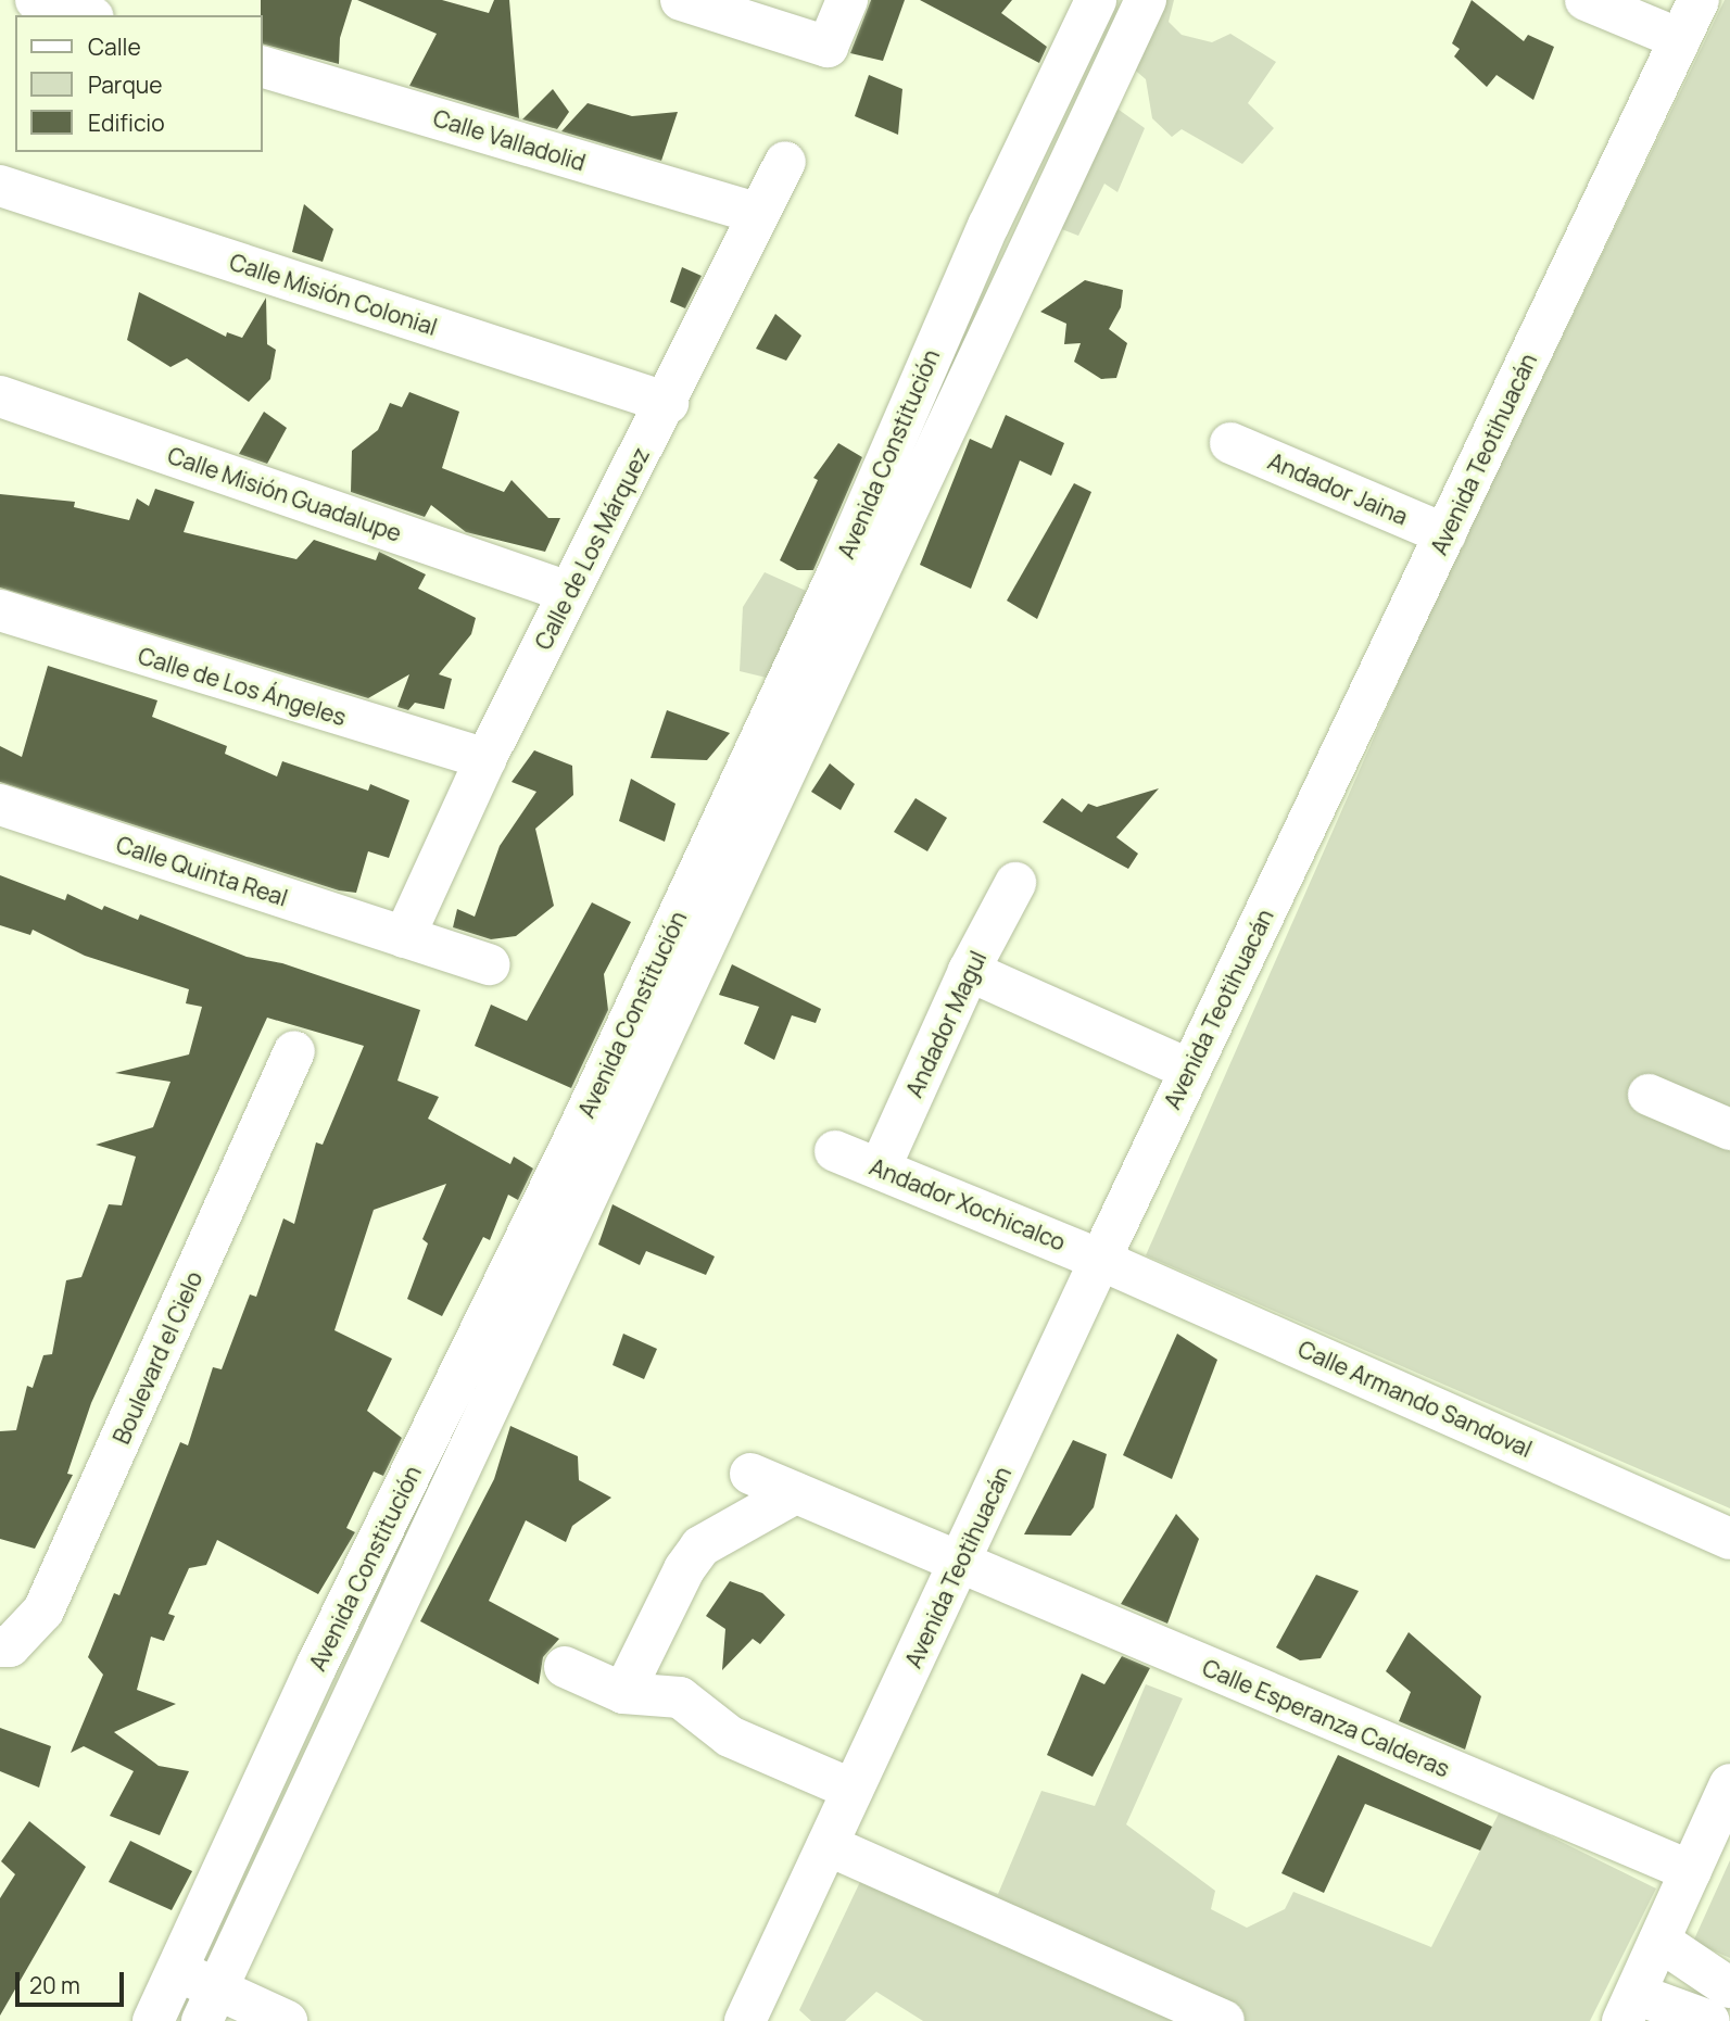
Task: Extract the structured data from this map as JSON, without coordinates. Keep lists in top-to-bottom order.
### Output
{
  "streets": {
    "street": [
      "Calle Valladolid",
      "Calle Misión Colonial",
      "Avenida Constitución",
      "Avenida Teotihuacán",
      "Andador Jaina",
      "Calle Misión Guadalupe",
      "Calle de Los Márquez",
      "Calle de Los Ángeles",
      "Calle Quinta Real",
      "Andador Magul",
      "Andador Xochicalco",
      "Boulevard el Cielo",
      "Calle Armando Sandoval",
      "Calle Esperanza Calderas"
    ]
  },
  "crossings": [
    ["Calle Valladolid", "Calle de Los Márquez"],
    ["Calle Misión Colonial", "Calle de Los Márquez"],
    ["Avenida Teotihuacán", "Andador Jaina"],
    ["Avenida Teotihuacán", "Andador Xochicalco"],
    ["Avenida Teotihuacán", "Calle Armando Sandoval"],
    ["Avenida Teotihuacán", "Calle Esperanza Calderas"],
    ["Calle Misión Guadalupe", "Calle de Los Márquez"],
    ["Calle de Los Márquez", "Calle de Los Ángeles"],
    ["Calle de Los Márquez", "Calle Quinta Real"],
    ["Andador Magul", "Andador Xochicalco"],
    ["Andador Xochicalco", "Calle Armando Sandoval"]
  ],
  "legend": ["Calle", "Parque", "Edificio"],
  "scale_bar": "20 m"
}
